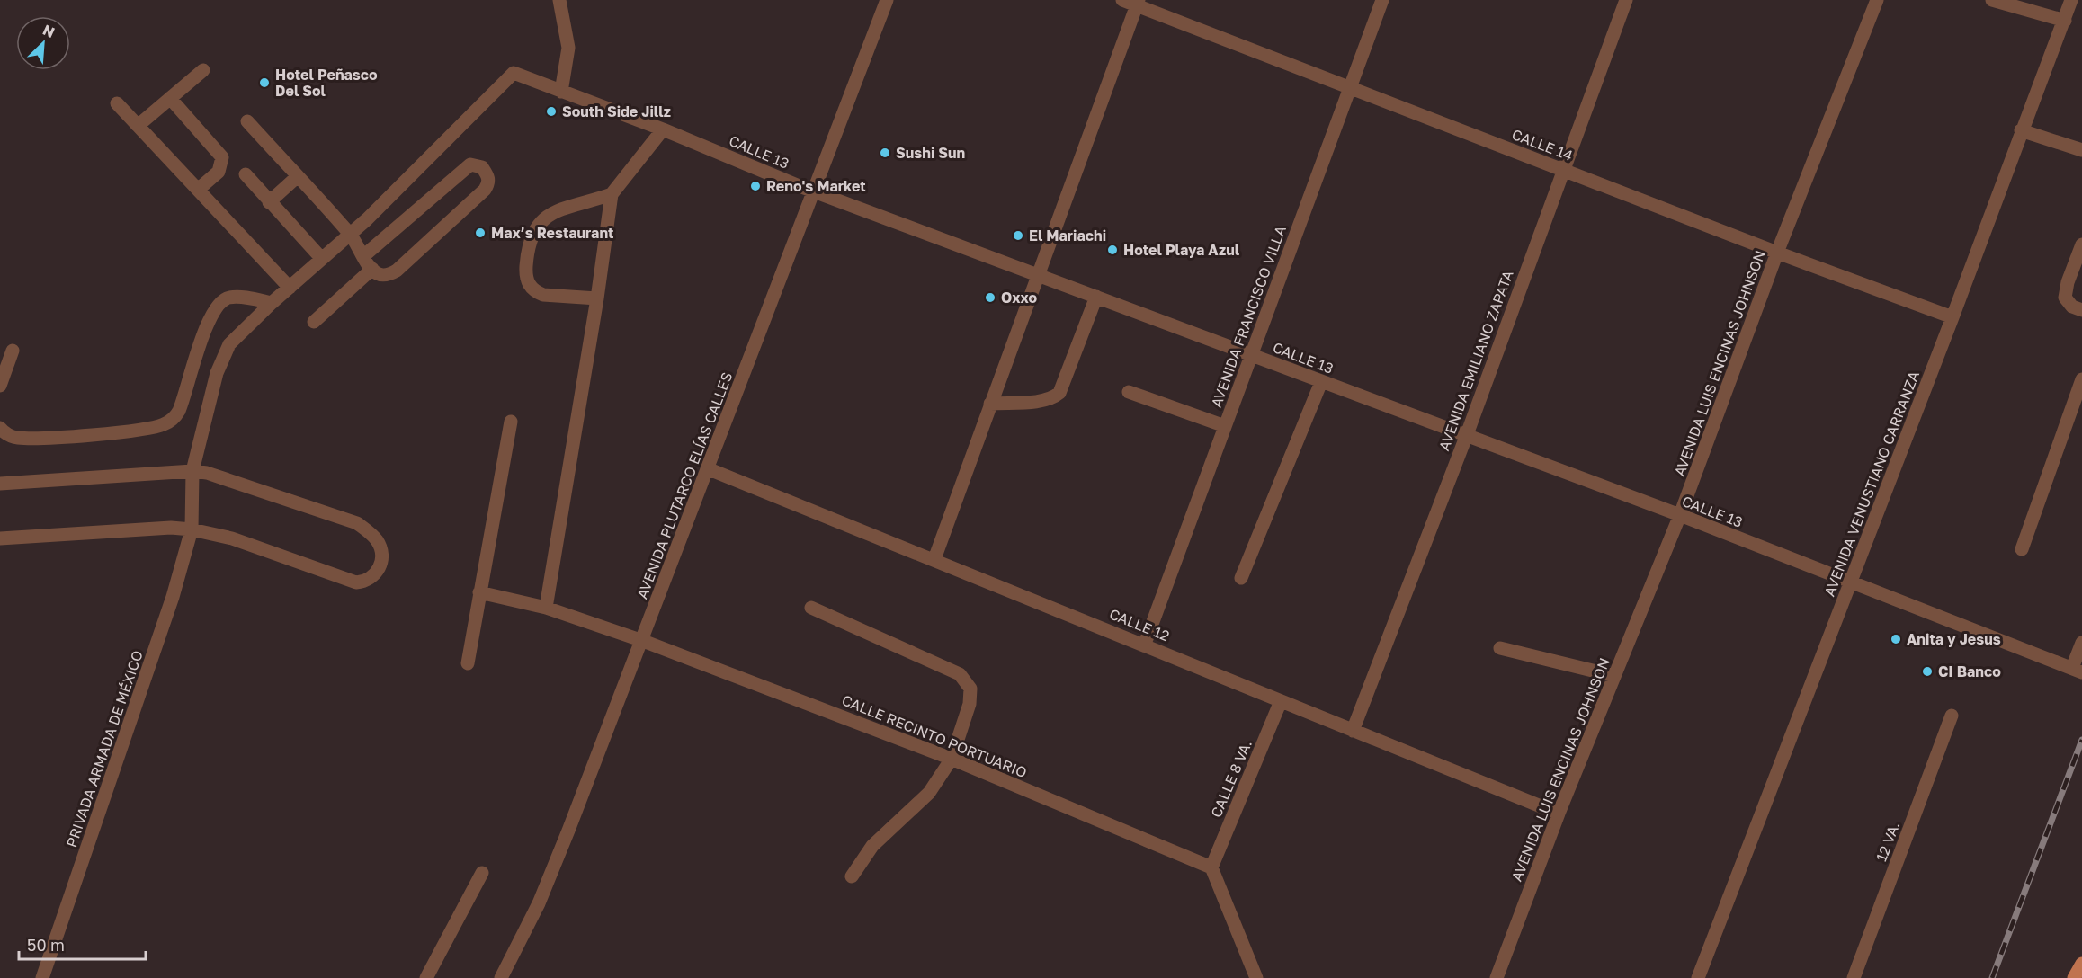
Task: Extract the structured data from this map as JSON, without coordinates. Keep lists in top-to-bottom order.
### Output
{
  "streets": {
    "street": [
      "CALLE 14",
      "CALLE 13",
      "AVENIDA FRANCISCO VILLA",
      "AVENIDA EMILIANO ZAPATA",
      "AVENIDA LUIS ENCINAS JOHNSON",
      "AVENIDA VENUSTIANO CARRANZA",
      "AVENIDA PLUTARCO ELÍAS CALLES",
      "CALLE 12",
      "CALLE RECINTO PORTUARIO",
      "PRIVADA ARMADA DE MÉXICO",
      "CALLE 8 VA.",
      "12 VA."
    ]
  },
  "crossings": [
    ["CALLE 14", "AVENIDA FRANCISCO VILLA"],
    ["CALLE 14", "AVENIDA EMILIANO ZAPATA"],
    ["CALLE 14", "AVENIDA LUIS ENCINAS JOHNSON"],
    ["CALLE 14", "AVENIDA VENUSTIANO CARRANZA"],
    ["CALLE 13", "AVENIDA FRANCISCO VILLA"],
    ["CALLE 13", "AVENIDA EMILIANO ZAPATA"],
    ["CALLE 13", "AVENIDA LUIS ENCINAS JOHNSON"],
    ["CALLE 13", "AVENIDA VENUSTIANO CARRANZA"],
    ["CALLE 13", "AVENIDA PLUTARCO ELÍAS CALLES"],
    ["CALLE 13", "PRIVADA ARMADA DE MÉXICO"],
    ["AVENIDA FRANCISCO VILLA", "CALLE 12"],
    ["AVENIDA EMILIANO ZAPATA", "CALLE 12"],
    ["AVENIDA LUIS ENCINAS JOHNSON", "CALLE 12"],
    ["AVENIDA PLUTARCO ELÍAS CALLES", "CALLE 12"],
    ["AVENIDA PLUTARCO ELÍAS CALLES", "CALLE RECINTO PORTUARIO"],
    ["CALLE 12", "CALLE 8 VA."],
    ["CALLE RECINTO PORTUARIO", "CALLE 8 VA."]
  ],
  "places": [
    "Hotel Peñasco Del Sol",
    "South Side Jillz",
    "Sushi Sun",
    "Reno's Market",
    "Max’s Restaurant",
    "El Mariachi",
    "Hotel Playa Azul",
    "Oxxo",
    "Anita y Jesus",
    "CI Banco"
  ],
  "scale_bar": "50 m",
  "north": "top right"
}
